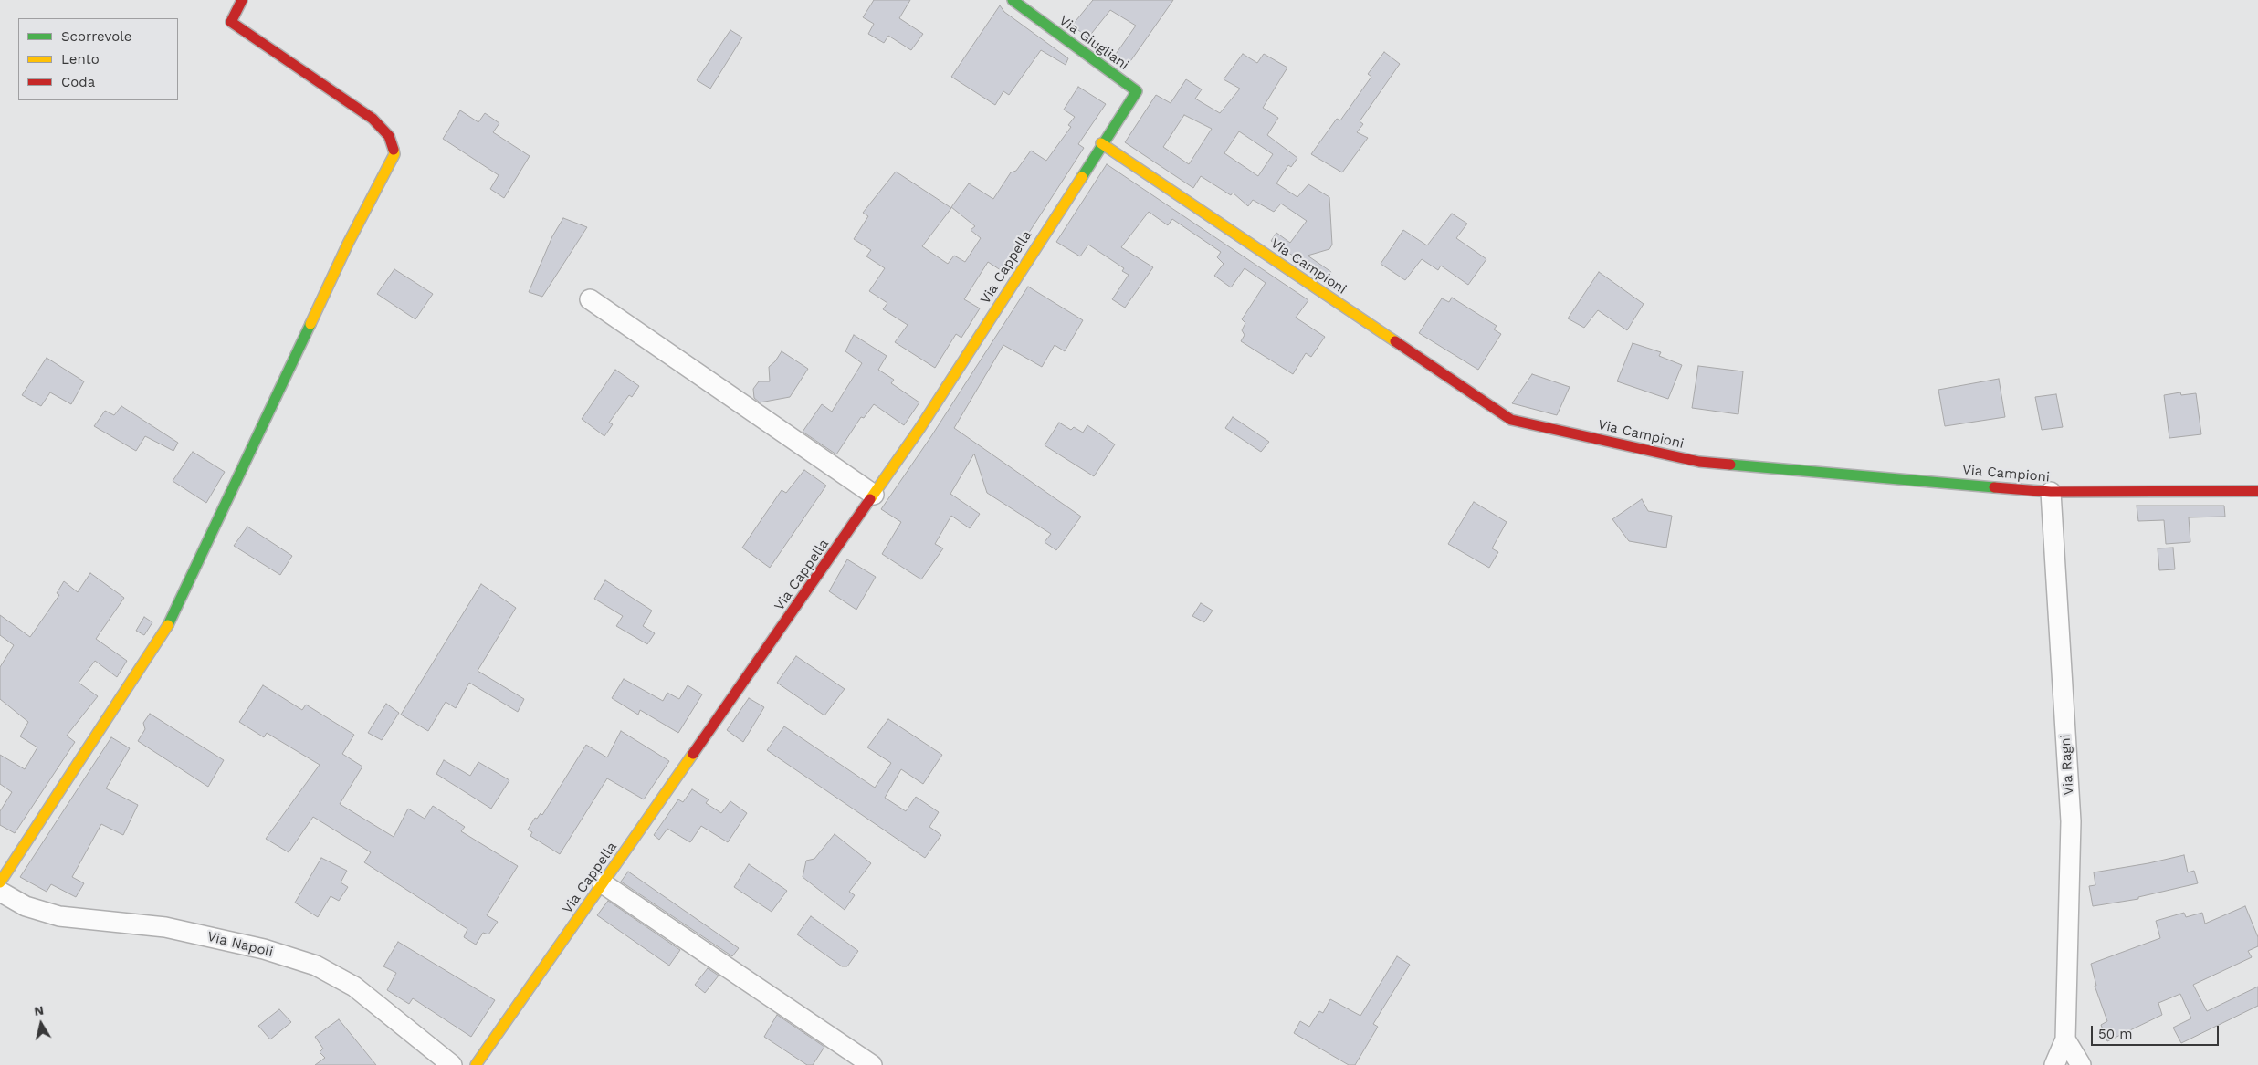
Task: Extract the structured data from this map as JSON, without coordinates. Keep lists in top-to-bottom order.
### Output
{
  "streets": {
    "street": [
      "Via Giugliani",
      "Via Campioni",
      "Via Cappella",
      "Via Ragni",
      "Via Napoli"
    ]
  },
  "crossings": [
    ["Via Giugliani", "Via Cappella"],
    ["Via Campioni", "Via Cappella"],
    ["Via Campioni", "Via Ragni"]
  ],
  "legend": ["Scorrevole", "Lento", "Coda"],
  "scale_bar": "50 m",
  "north": "top"
}
